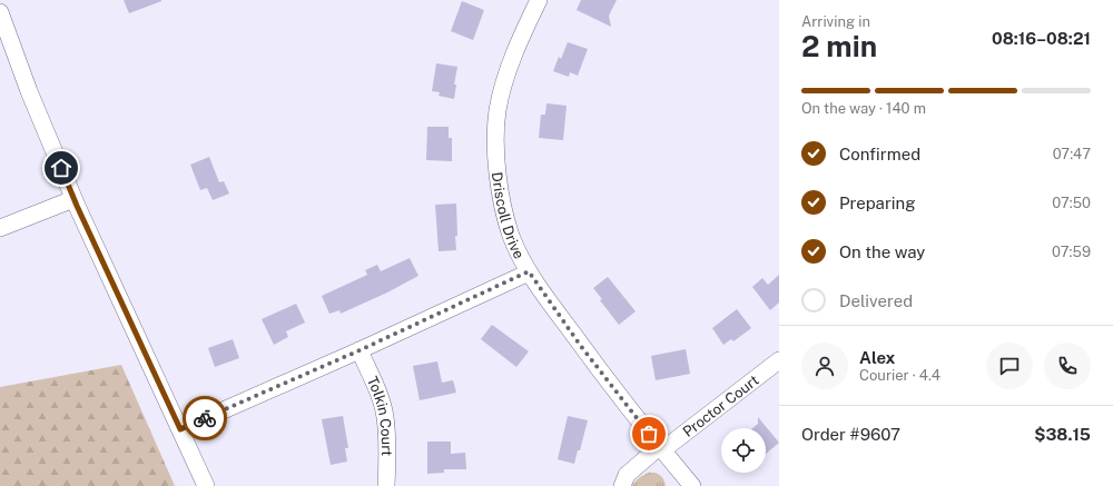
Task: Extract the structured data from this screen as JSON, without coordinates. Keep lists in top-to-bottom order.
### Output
{
  "streets": {
    "street": ["Driscoll Drive", "Proctor Court", "Tolkin Court"]
  },
  "crossings": [
    ["Driscoll Drive", "Proctor Court"]
  ],
  "page": {
    "heading": ["2 min", "Arriving in", "08:16–08:21"],
    "panel": [
      "Alex",
      "Courier · 4.4",
      "Order #9607",
      "$38.15"
    ],
    "bar": "On the way · 140 m",
    "list": [
      ["Confirmed", "07:47"],
      ["Preparing", "07:50"],
      ["On the way", "07:59"],
      "Delivered"
    ]
  }
}
